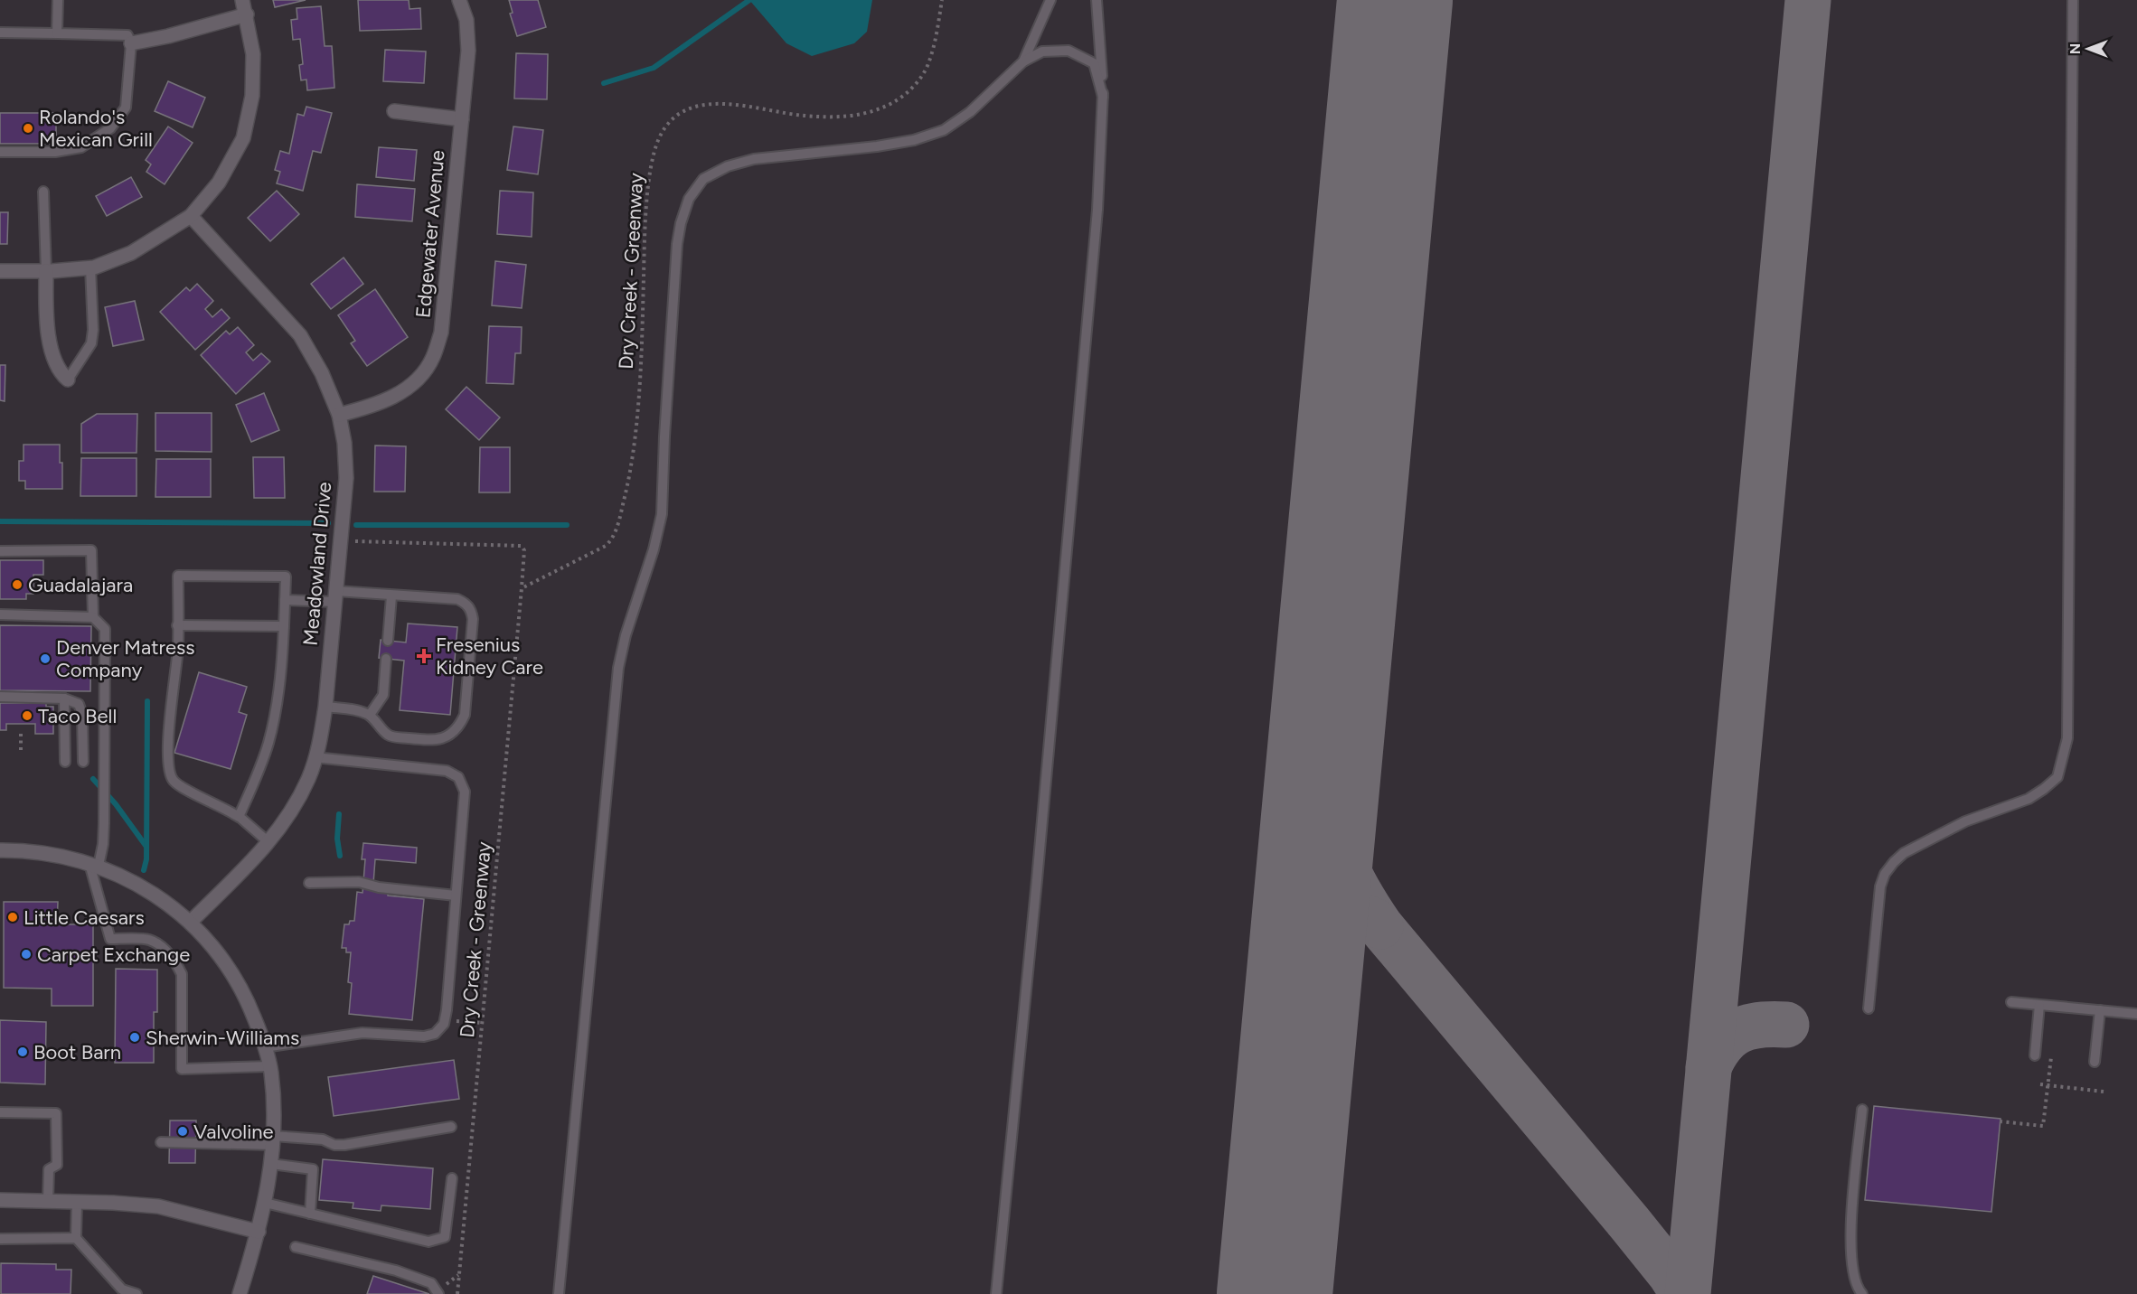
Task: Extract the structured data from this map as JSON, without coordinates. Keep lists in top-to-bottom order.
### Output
{
  "streets": {
    "street": ["Edgewater Avenue", "Meadowland Drive"],
    "path": ["Dry Creek - Greenway"]
  },
  "crossings": [
    ["Edgewater Avenue", "Meadowland Drive"]
  ],
  "places": {
    "other": [
      "Rolando's Mexican Grill",
      "Guadalajara",
      "Denver Matress Company",
      "Taco Bell",
      "Little Caesars",
      "Carpet Exchange",
      "Sherwin-Williams",
      "Boot Barn",
      "Valvoline"
    ],
    "health": ["Fresenius Kidney Care"]
  },
  "north": "left"
}
